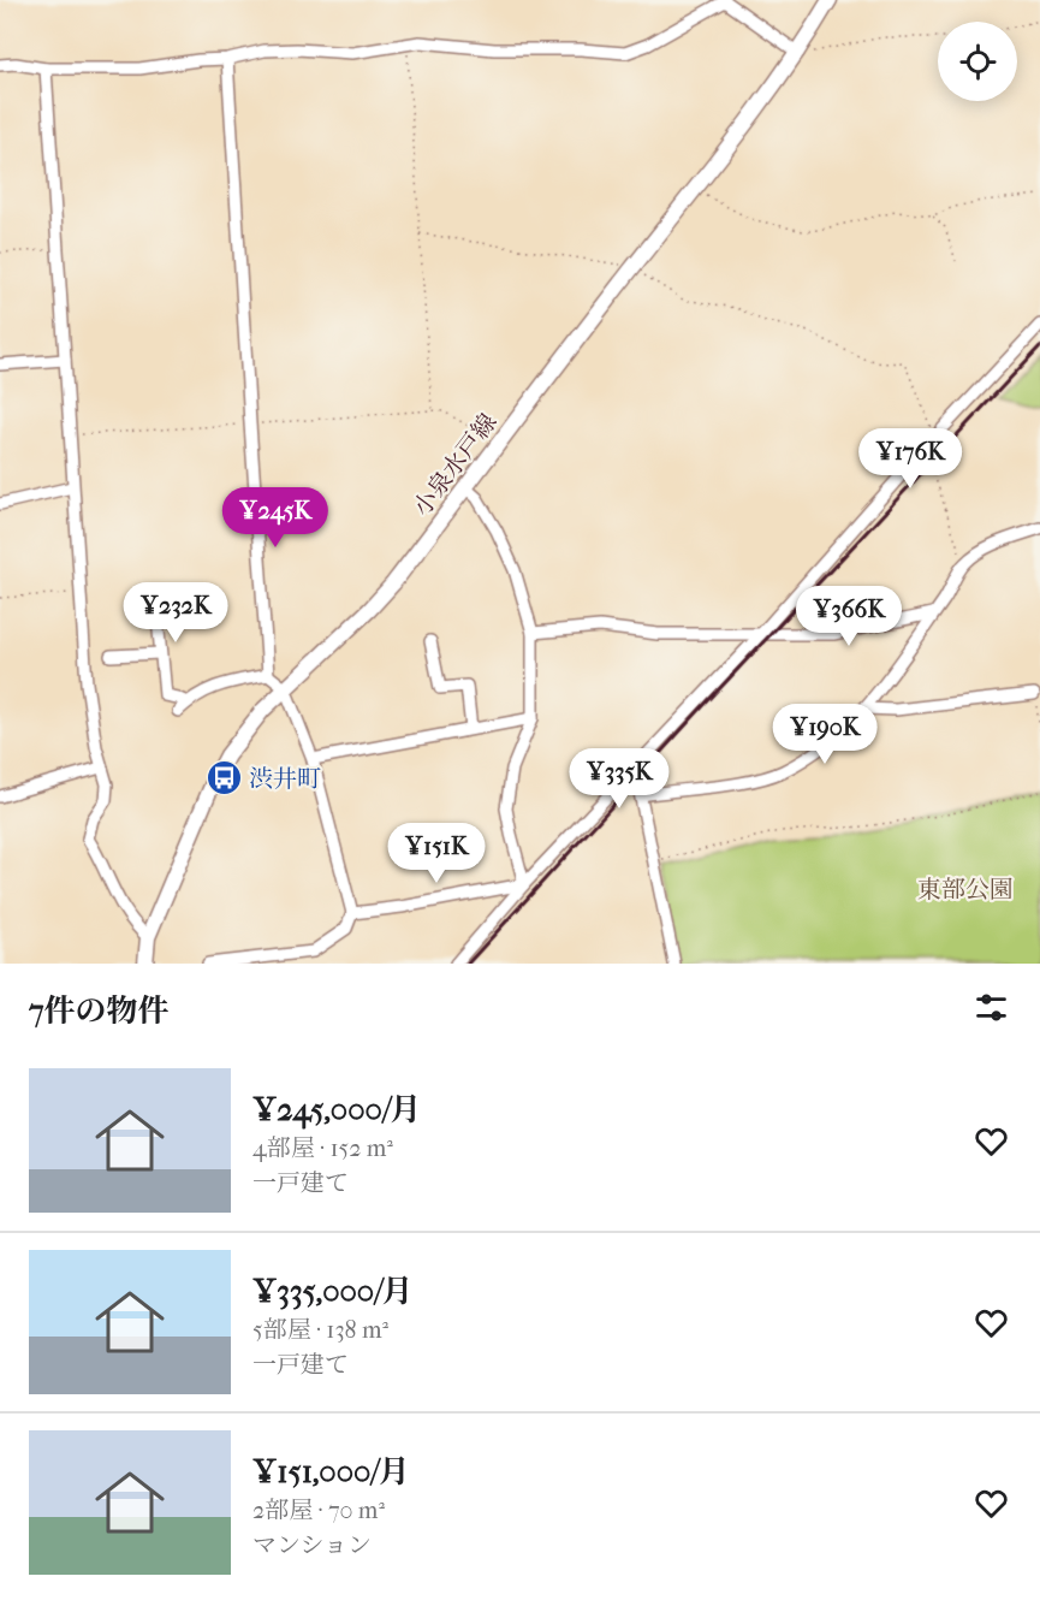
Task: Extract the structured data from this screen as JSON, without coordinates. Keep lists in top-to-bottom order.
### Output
{
  "streets": {
    "main road": ["小泉水戸線"]
  },
  "parks": ["東部公園"],
  "places": {
    "bus stop": ["渋井町"]
  },
  "page": {
    "price": [
      "¥176K",
      "¥245K",
      "¥232K",
      "¥366K",
      "¥190K",
      "¥335K",
      "¥151K"
    ],
    "heading": "7件の物件",
    "list": [
      {
        "name": "¥245,000/月",
        "note": "4部屋 · 152 m² · 一戸建て"
      },
      {
        "name": "¥335,000/月",
        "note": "5部屋 · 138 m² · 一戸建て"
      },
      {
        "name": "¥151,000/月",
        "note": "2部屋 · 70 m² · マンション"
      }
    ]
  }
}
